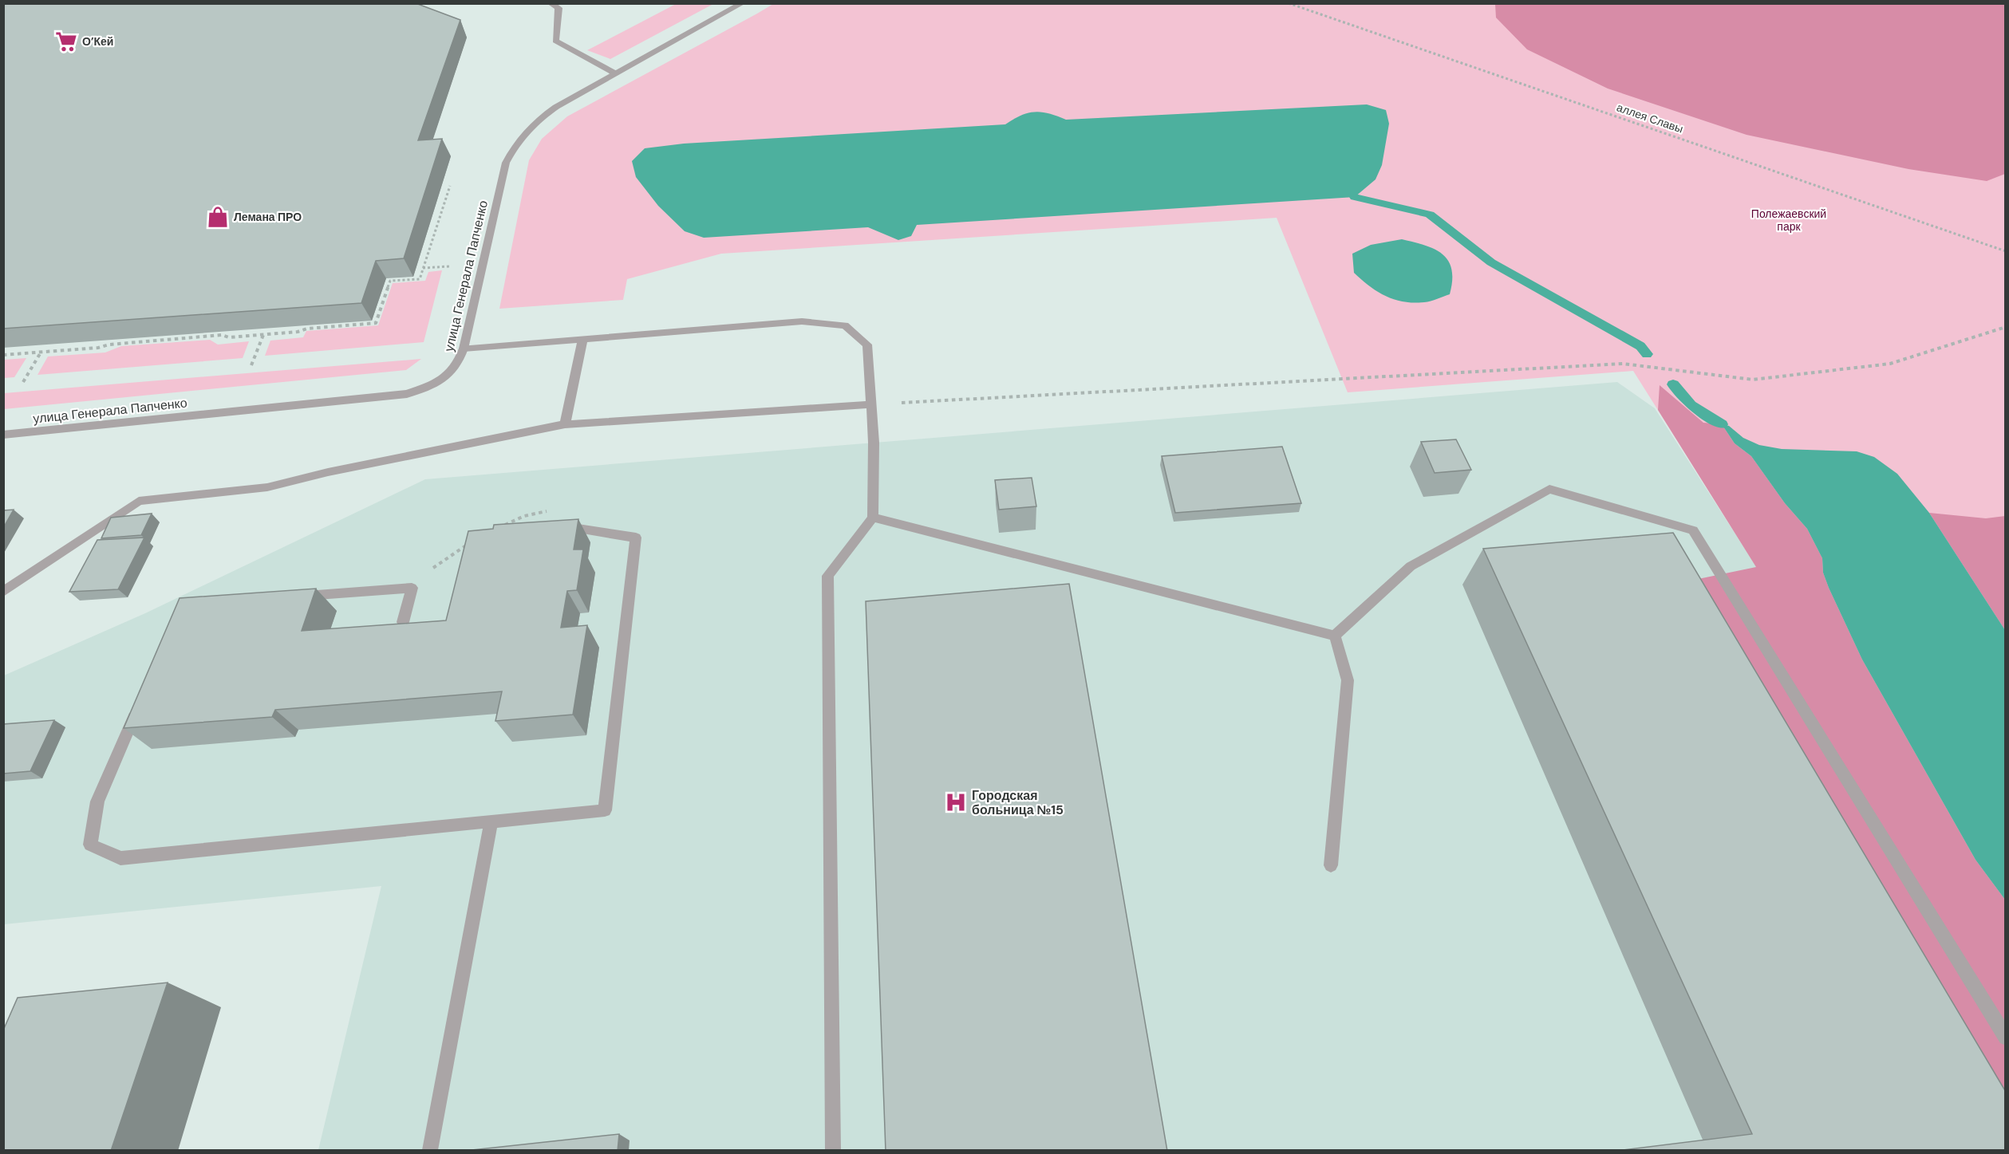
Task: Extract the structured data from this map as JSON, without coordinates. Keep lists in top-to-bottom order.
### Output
{
  "streets": {
    "street": ["улица Генерала Папченко"],
    "path": ["аллея Славы"]
  },
  "parks": ["Полежаевский парк"],
  "places": {
    "supermarket": ["О’Кей"],
    "shop": ["Лемана ПРО"],
    "hospital": ["Городская больница №15"]
  }
}
